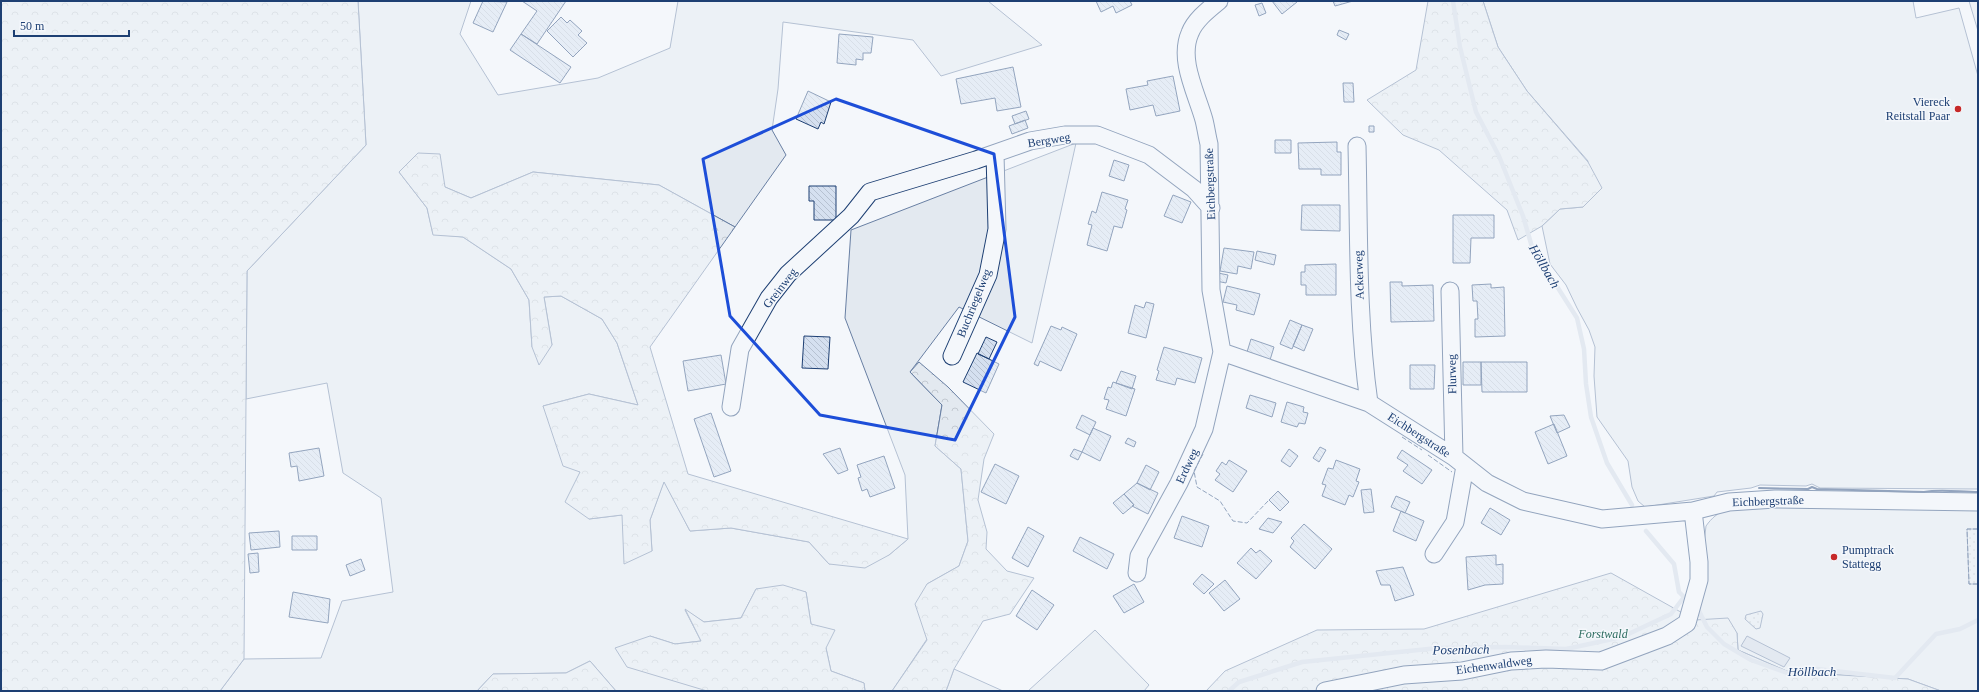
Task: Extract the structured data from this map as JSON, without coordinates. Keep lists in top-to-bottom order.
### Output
{
  "streets": {
    "street": [
      "Bergweg",
      "Eichbergstraße",
      "Ackerweg",
      "Greinweg",
      "Buchriegelweg",
      "Flurweg",
      "Erdweg",
      "Eichenwaldweg"
    ]
  },
  "crossings": [
    ["Bergweg", "Eichbergstraße"],
    ["Bergweg", "Greinweg"],
    ["Bergweg", "Buchriegelweg"],
    ["Eichbergstraße", "Ackerweg"],
    ["Eichbergstraße", "Flurweg"],
    ["Eichbergstraße", "Erdweg"],
    ["Eichbergstraße", "Eichenwaldweg"]
  ],
  "water": ["Höllbach", "Posenbach"],
  "parks": ["Forstwald"],
  "places": ["Viereck Reitstall Paar", "Pumptrack Stattegg"],
  "scale_bar": "50 m"
}
